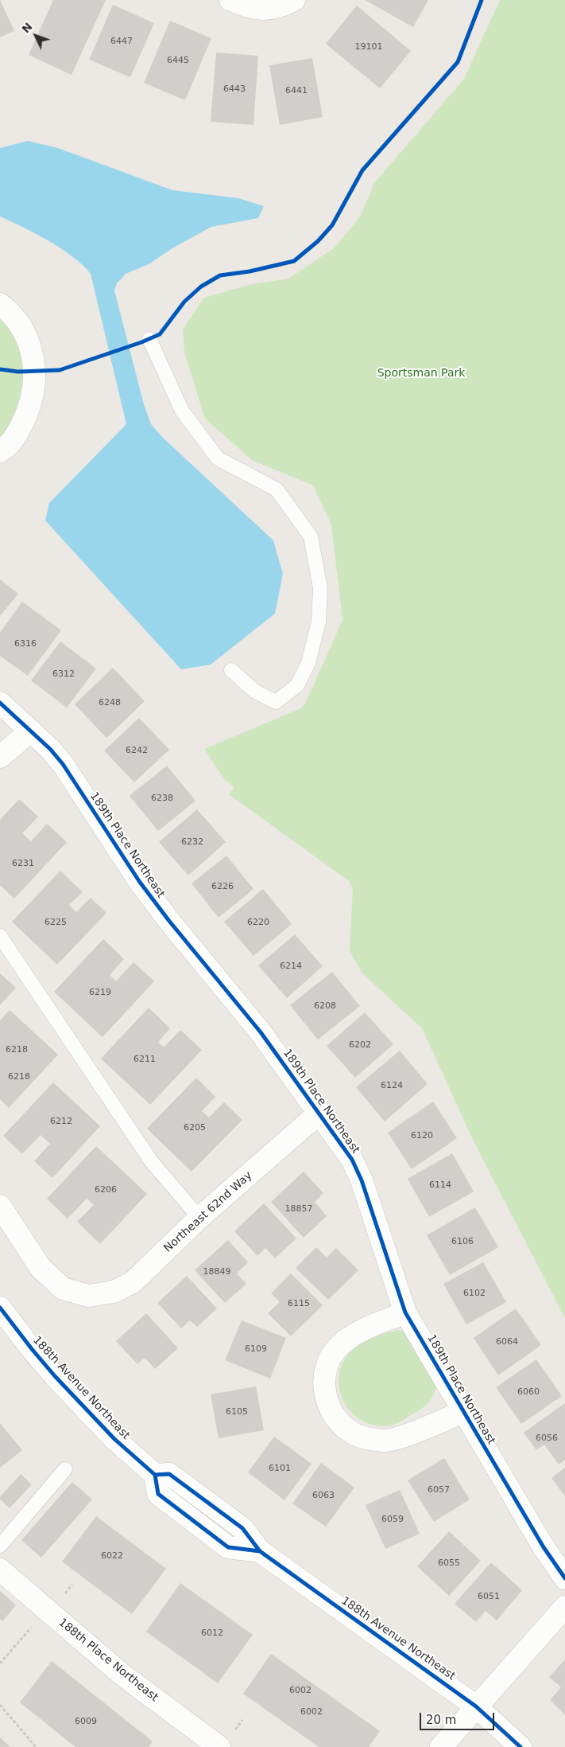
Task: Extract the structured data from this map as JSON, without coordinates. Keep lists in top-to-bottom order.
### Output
{
  "streets": {
    "street": [
      "189th Place Northeast",
      "Northeast 62nd Way",
      "188th Avenue Northeast",
      "188th Place Northeast"
    ]
  },
  "crossings": [
    ["189th Place Northeast", "Northeast 62nd Way"]
  ],
  "parks": ["Sportsman Park"],
  "house_numbers": [
    "6447",
    "19101",
    "6445",
    "6443",
    "6441",
    "6316",
    "6312",
    "6248",
    "6242",
    "6238",
    "6232",
    "6231",
    "6226",
    "6225",
    "6220",
    "6214",
    "6219",
    "6208",
    "6202",
    "6218",
    "6211",
    "6218",
    "6124",
    "6212",
    "6205",
    "6120",
    "6114",
    "6206",
    "18857",
    "6106",
    "18849",
    "6102",
    "6115",
    "6064",
    "6109",
    "6060",
    "6105",
    "6056",
    "6101",
    "6057",
    "6063",
    "6059",
    "6022",
    "6055",
    "6051",
    "6012",
    "6002",
    "6002",
    "6009"
  ],
  "scale_bar": "20 m",
  "north": "top left"
}
